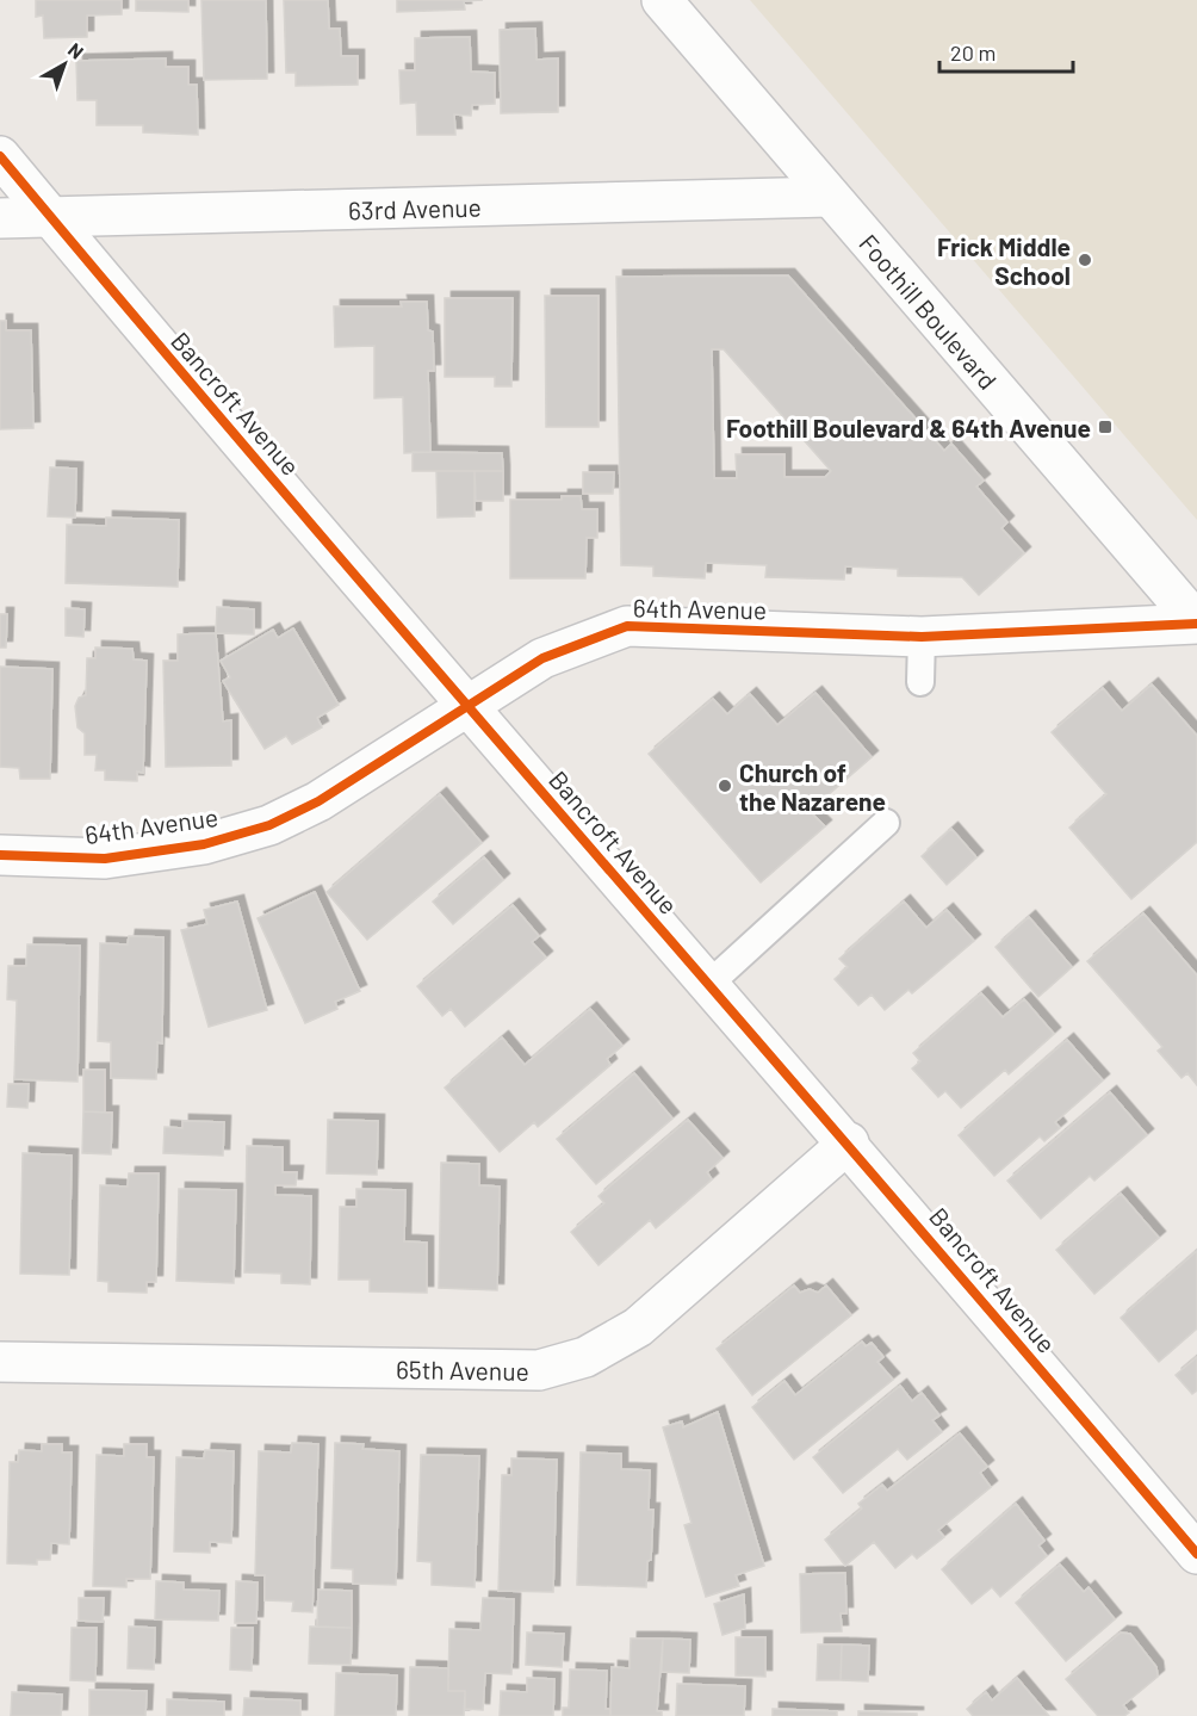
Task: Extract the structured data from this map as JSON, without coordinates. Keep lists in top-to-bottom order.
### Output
{
  "streets": {
    "street": [
      "63rd Avenue",
      "Foothill Boulevard",
      "Bancroft Avenue",
      "64th Avenue",
      "65th Avenue"
    ]
  },
  "crossings": [
    ["63rd Avenue", "Foothill Boulevard"],
    ["63rd Avenue", "Bancroft Avenue"],
    ["Foothill Boulevard", "64th Avenue"],
    ["Bancroft Avenue", "64th Avenue"],
    ["Bancroft Avenue", "65th Avenue"]
  ],
  "places": {
    "other": ["Frick Middle School", "Church of the Nazarene"],
    "transit": ["Foothill Boulevard & 64th Avenue"]
  },
  "scale_bar": "20 m",
  "north": "top right"
}
